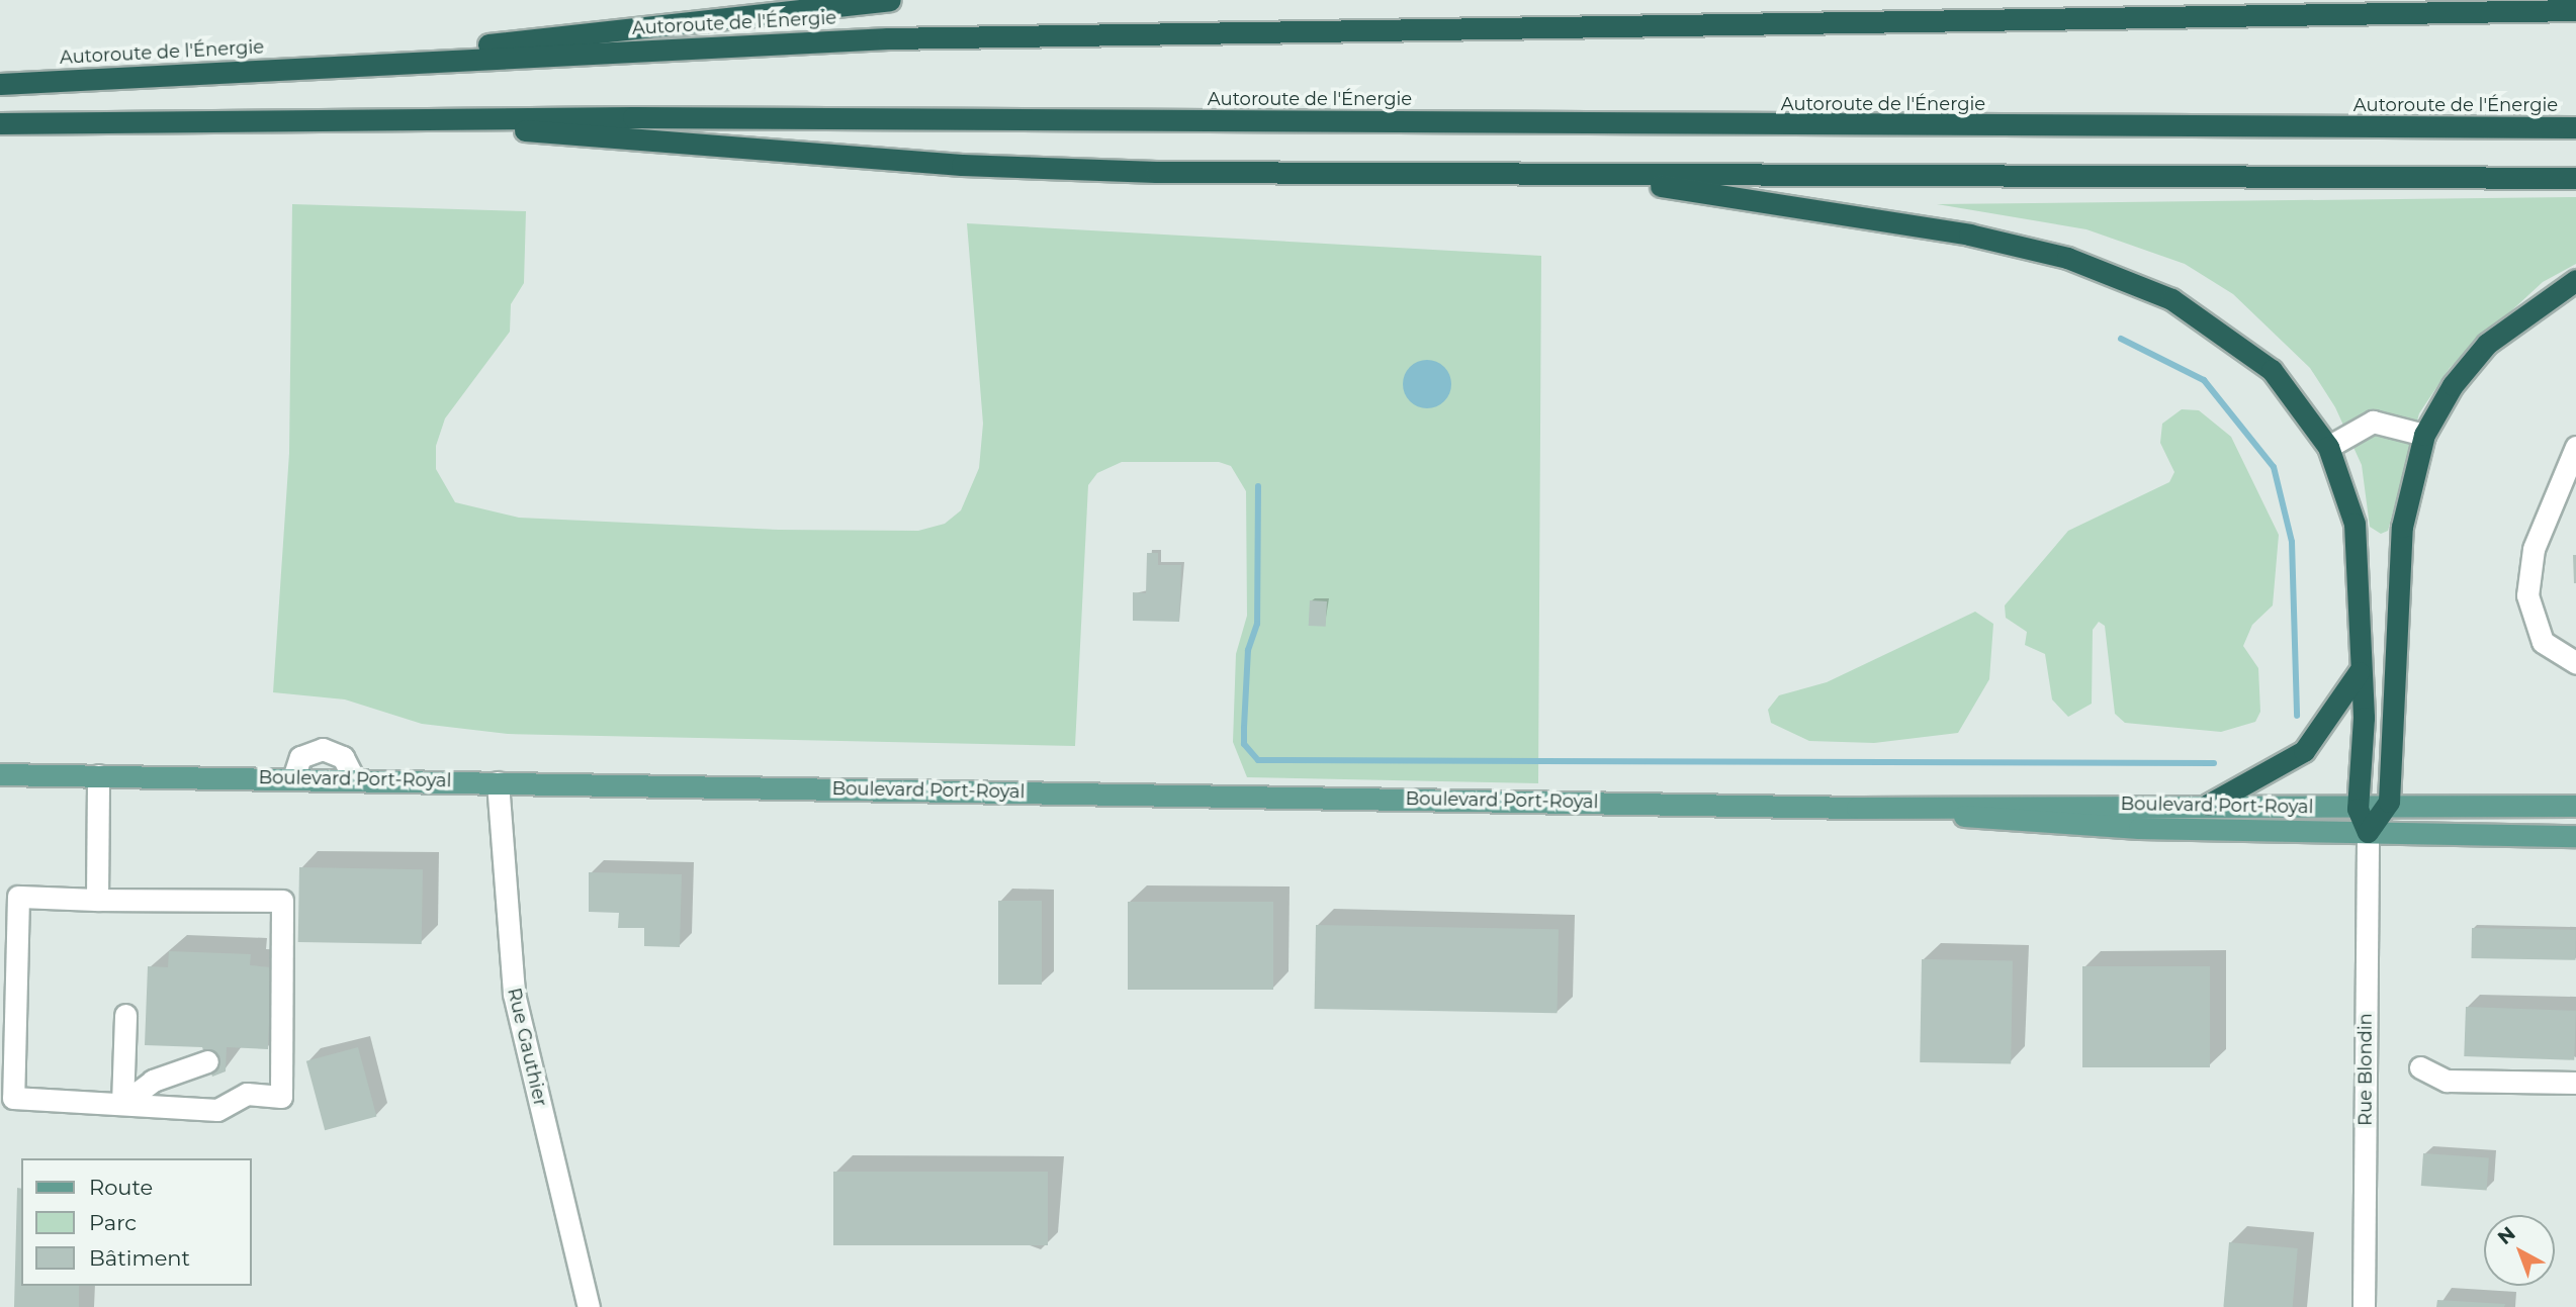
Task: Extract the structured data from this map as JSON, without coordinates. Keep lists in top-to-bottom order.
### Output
{
  "streets": {
    "highway": ["Autoroute de l'Énergie"],
    "main road": ["Boulevard Port-Royal"],
    "street": ["Rue Gauthier", "Rue Blondin"]
  },
  "crossings": [
    ["Boulevard Port-Royal", "Rue Gauthier"],
    ["Boulevard Port-Royal", "Rue Blondin"]
  ],
  "legend": ["Route", "Parc", "Bâtiment"],
  "north": "top left"
}
